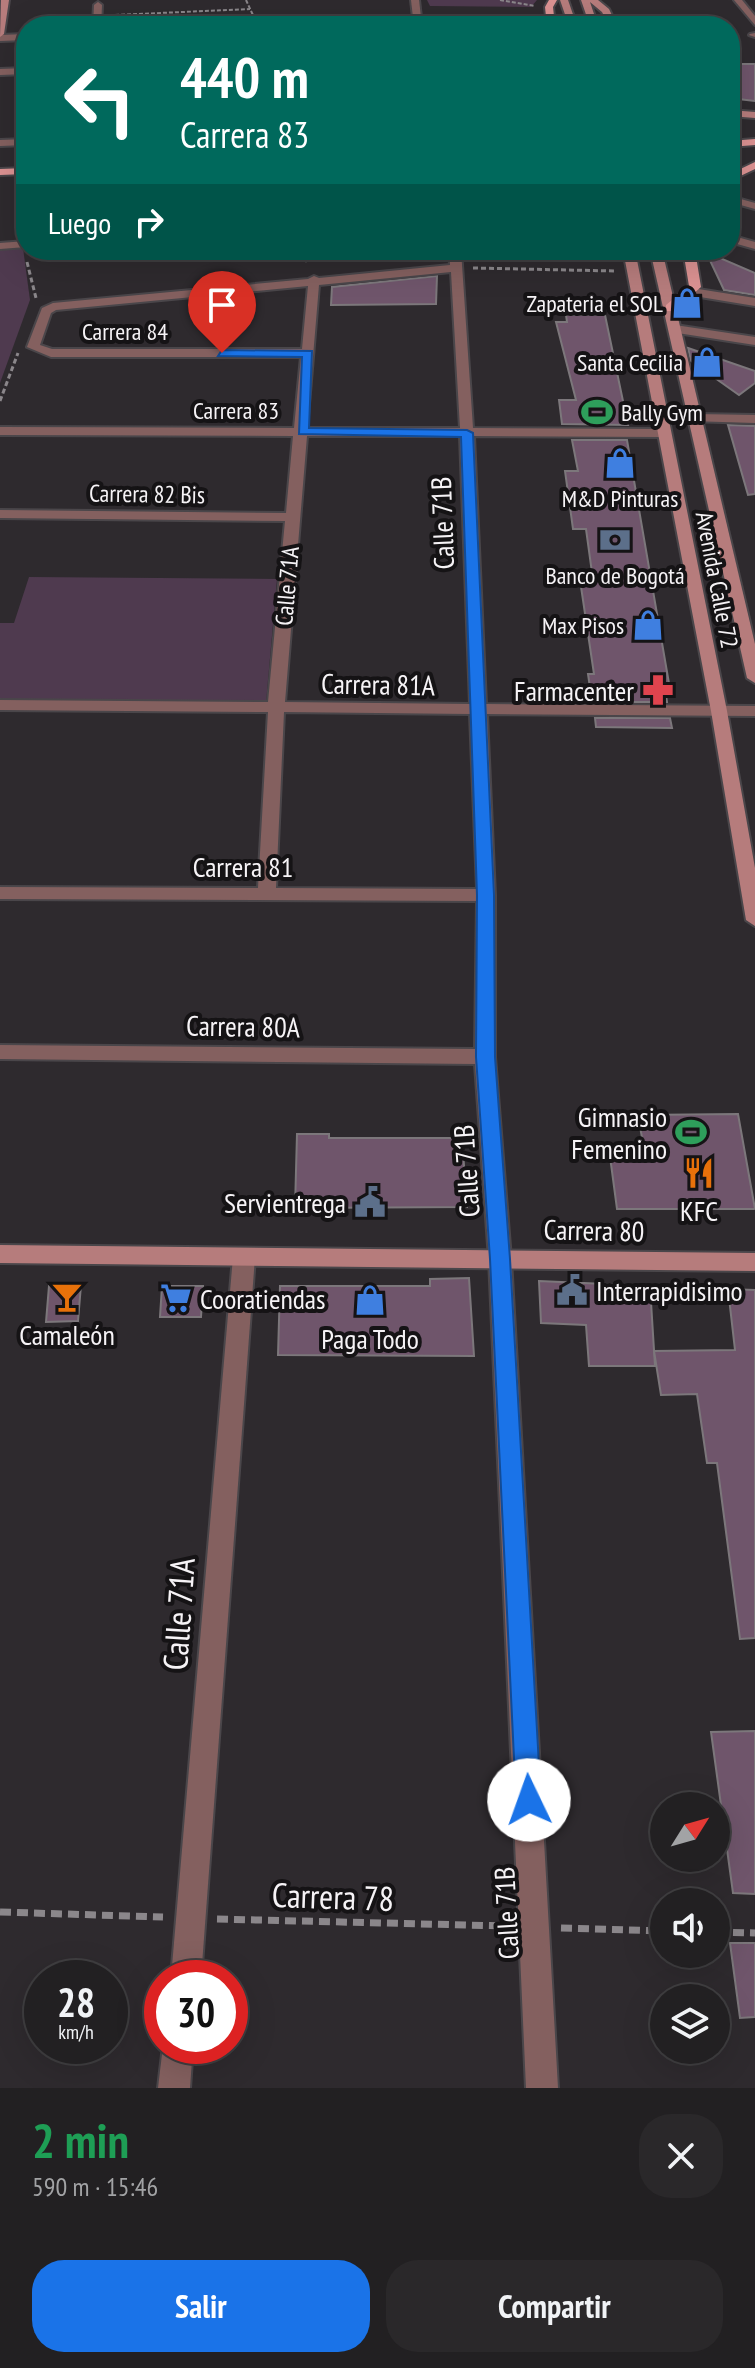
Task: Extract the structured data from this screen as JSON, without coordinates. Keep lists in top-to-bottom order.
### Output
{
  "streets": {
    "main road": ["Avenida Calle 72", "Carrera 80"],
    "street": [
      "Carrera 84",
      "Carrera 83",
      "Carrera 82 Bis",
      "Calle 71B",
      "Calle 71A",
      "Carrera 81A",
      "Carrera 81",
      "Carrera 80A"
    ],
    "path": ["Carrera 78"]
  },
  "crossings": [
    ["Carrera 84", "Calle 71A"],
    ["Carrera 83", "Calle 71B"],
    ["Carrera 83", "Avenida Calle 72"],
    ["Carrera 83", "Calle 71A"],
    ["Carrera 82 Bis", "Calle 71A"],
    ["Calle 71B", "Carrera 81A"],
    ["Calle 71B", "Carrera 81"],
    ["Calle 71B", "Carrera 80A"],
    ["Calle 71B", "Carrera 80"],
    ["Calle 71B", "Carrera 78"],
    ["Avenida Calle 72", "Carrera 81A"],
    ["Calle 71A", "Carrera 81A"],
    ["Calle 71A", "Carrera 81"],
    ["Calle 71A", "Carrera 80"],
    ["Calle 71A", "Carrera 78"]
  ],
  "places": {
    "shop": [
      "Zapateria el SOL",
      "Santa Cecilia",
      "M&D Pinturas",
      "Max Pisos",
      "Paga Todo"
    ],
    "sports": ["Bally Gym", "Gimnasio Femenino"],
    "bank": ["Banco de Bogotá"],
    "pharmacy": ["Farmacenter"],
    "restaurant": ["KFC"],
    "public building": ["Servientrega", "Interrapidisimo"],
    "bar": ["Camaleón"],
    "supermarket": ["Cooratiendas"]
  },
  "north": "top right",
  "page": {
    "turn": ["440 m", "Carrera 83"],
    "then": "Luego",
    "speed": "28 km/h",
    "limit": "30",
    "heading": ["2 min", "590 m · 15:46"],
    "buttons": ["Salir", "Compartir"]
  }
}
